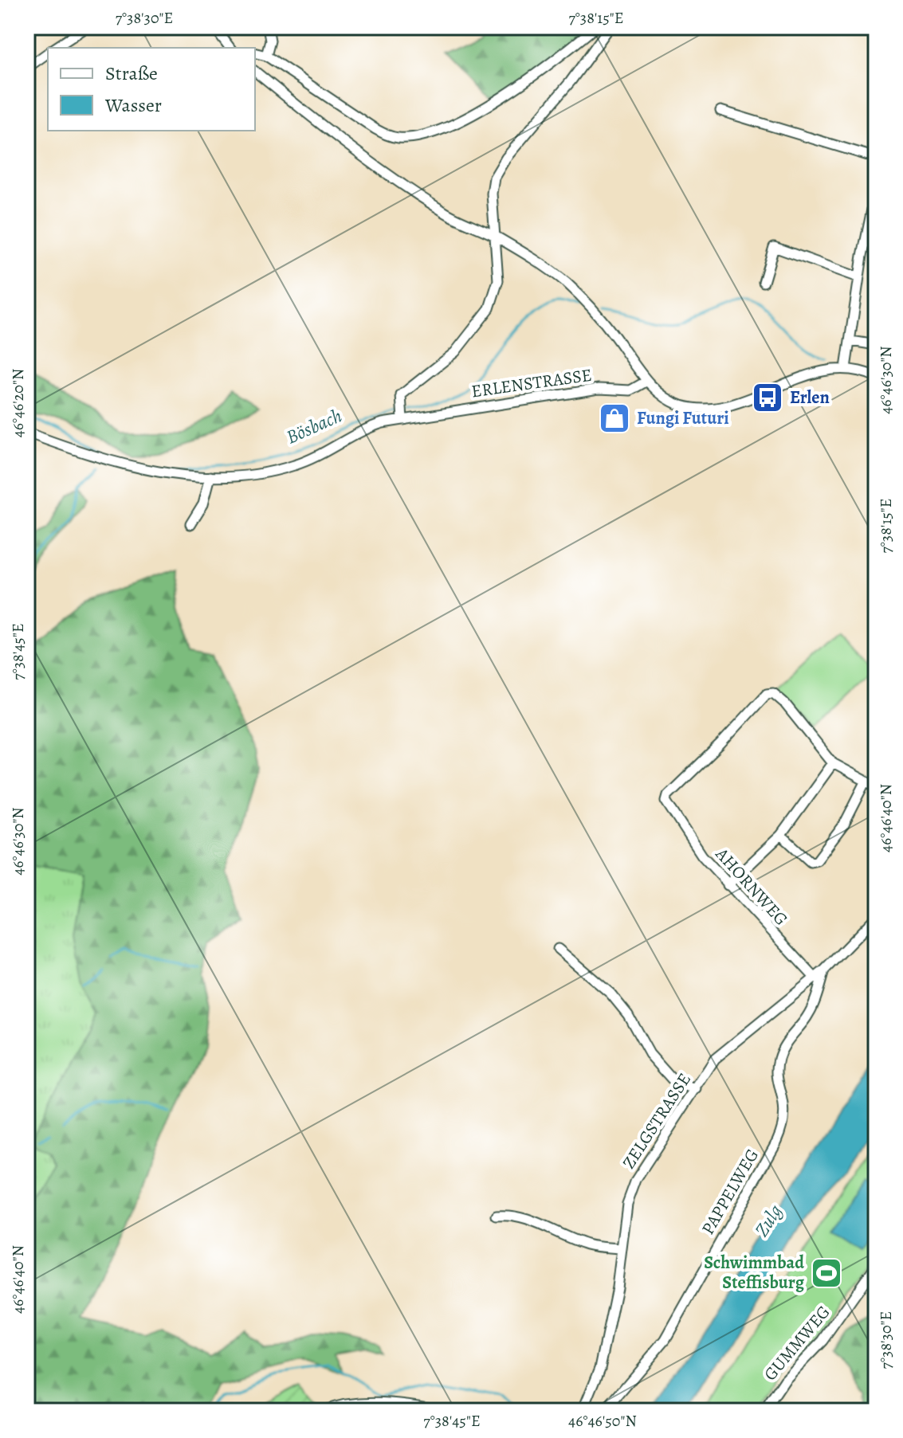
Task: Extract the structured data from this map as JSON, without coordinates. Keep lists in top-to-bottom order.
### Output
{
  "streets": {
    "street": [
      "ERLENSTRASSE",
      "AHORNWEG",
      "ZELGSTRASSE",
      "PAPPELWEG",
      "GUMMWEG"
    ]
  },
  "crossings": [
    ["AHORNWEG", "ZELGSTRASSE"],
    ["ZELGSTRASSE", "PAPPELWEG"]
  ],
  "water": ["Bösbach", "Zulg"],
  "places": {
    "bus stop": ["Erlen"],
    "shop": ["Fungi Futuri"],
    "sports": ["Schwimmbad Steffisburg"]
  },
  "legend": ["Straße", "Wasser"],
  "coordinates": [
    "7°38'30\"E",
    "7°38'15\"E",
    "46°46'30\"N",
    "46°46'20\"N",
    "7°38'45\"E",
    "46°46'40\"N",
    "46°46'50\"N"
  ]
}
